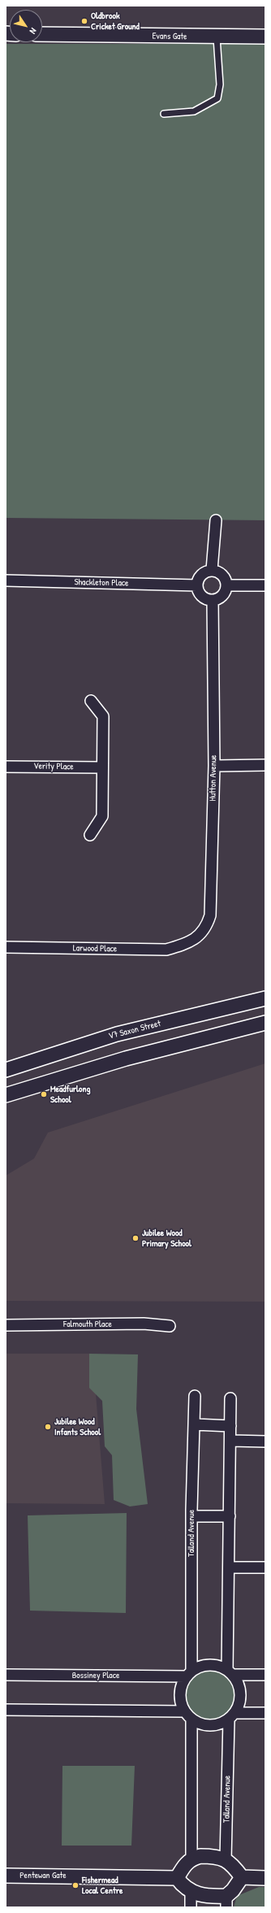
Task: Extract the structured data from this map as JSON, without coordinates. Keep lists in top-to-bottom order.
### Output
{
  "streets": {
    "street": [
      "Evans Gate",
      "Shackleton Place",
      "Verity Place",
      "Hutton Avenue",
      "Larwood Place",
      "V7 Saxon Street",
      "Falmouth Place",
      "Talland Avenue",
      "Bossiney Place",
      "Pentewan Gate"
    ]
  },
  "crossings": [
    ["Shackleton Place", "Hutton Avenue"],
    ["Hutton Avenue", "Larwood Place"],
    ["Talland Avenue", "Bossiney Place"],
    ["Talland Avenue", "Pentewan Gate"]
  ],
  "places": [
    "Oldbrook Cricket Ground",
    "Meadfurlong School",
    "Jubilee Wood Primary School",
    "Jubilee Wood Infants School",
    "Fishermead Local Centre"
  ],
  "north": "bottom right"
}
